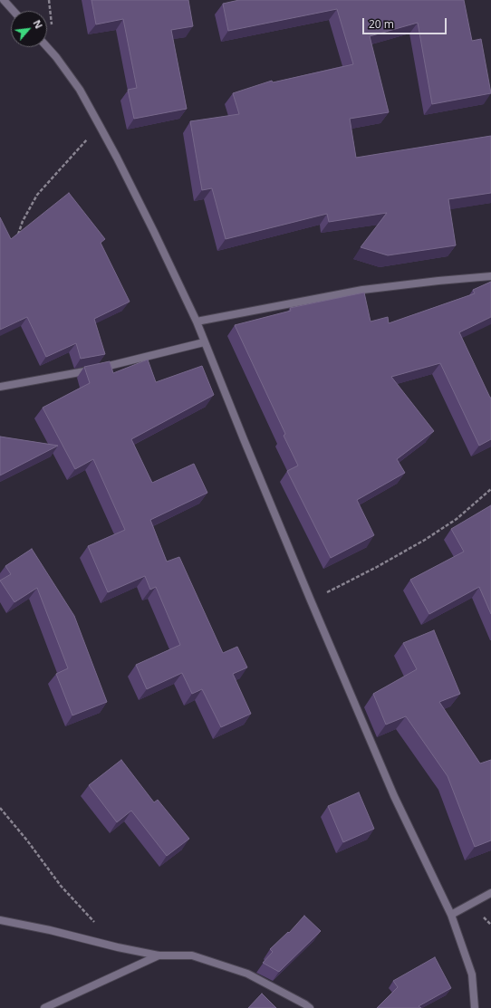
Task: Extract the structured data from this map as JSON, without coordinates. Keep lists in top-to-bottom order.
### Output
{
  "scale_bar": "20 m",
  "north": "top right"
}
